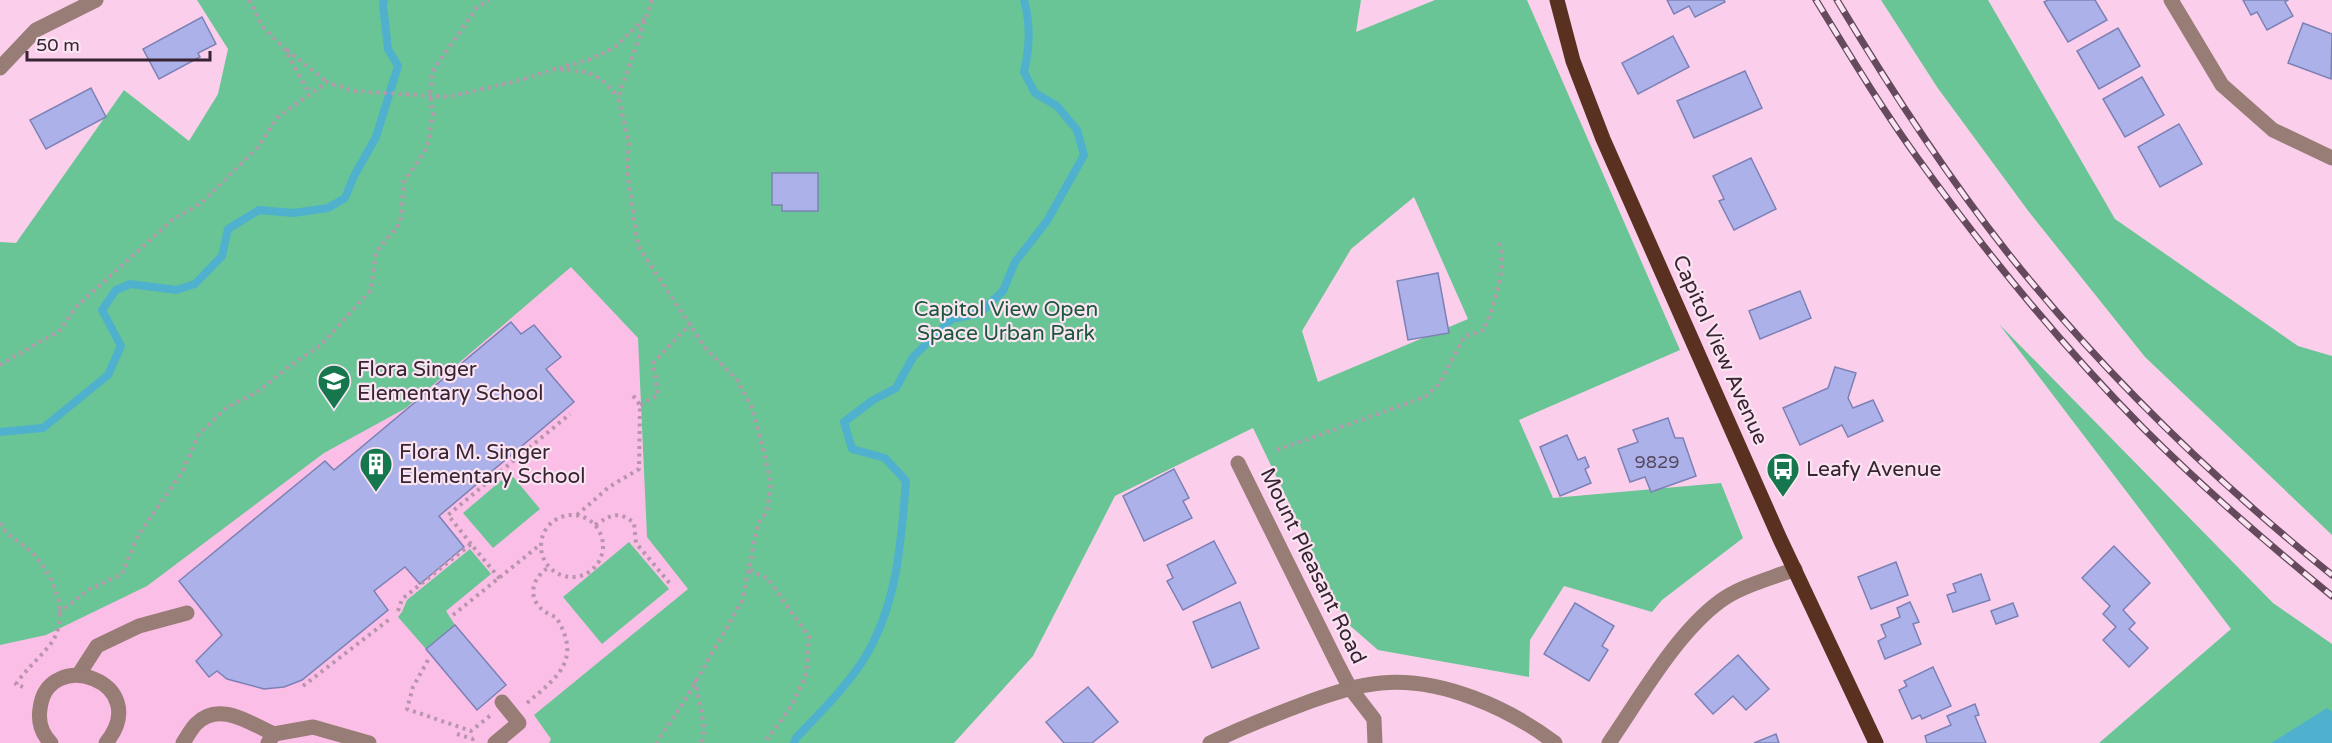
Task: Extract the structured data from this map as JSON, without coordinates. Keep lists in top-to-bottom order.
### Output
{
  "streets": {
    "main road": ["Capitol View Avenue"],
    "street": ["Mount Pleasant Road"]
  },
  "parks": ["Capitol View Open Space Urban Park"],
  "places": {
    "school or university": ["Flora Singer Elementary School"],
    "building": ["Flora M. Singer Elementary School"],
    "bus stop": ["Leafy Avenue"]
  },
  "house_numbers": ["9829"],
  "scale_bar": "50 m"
}
